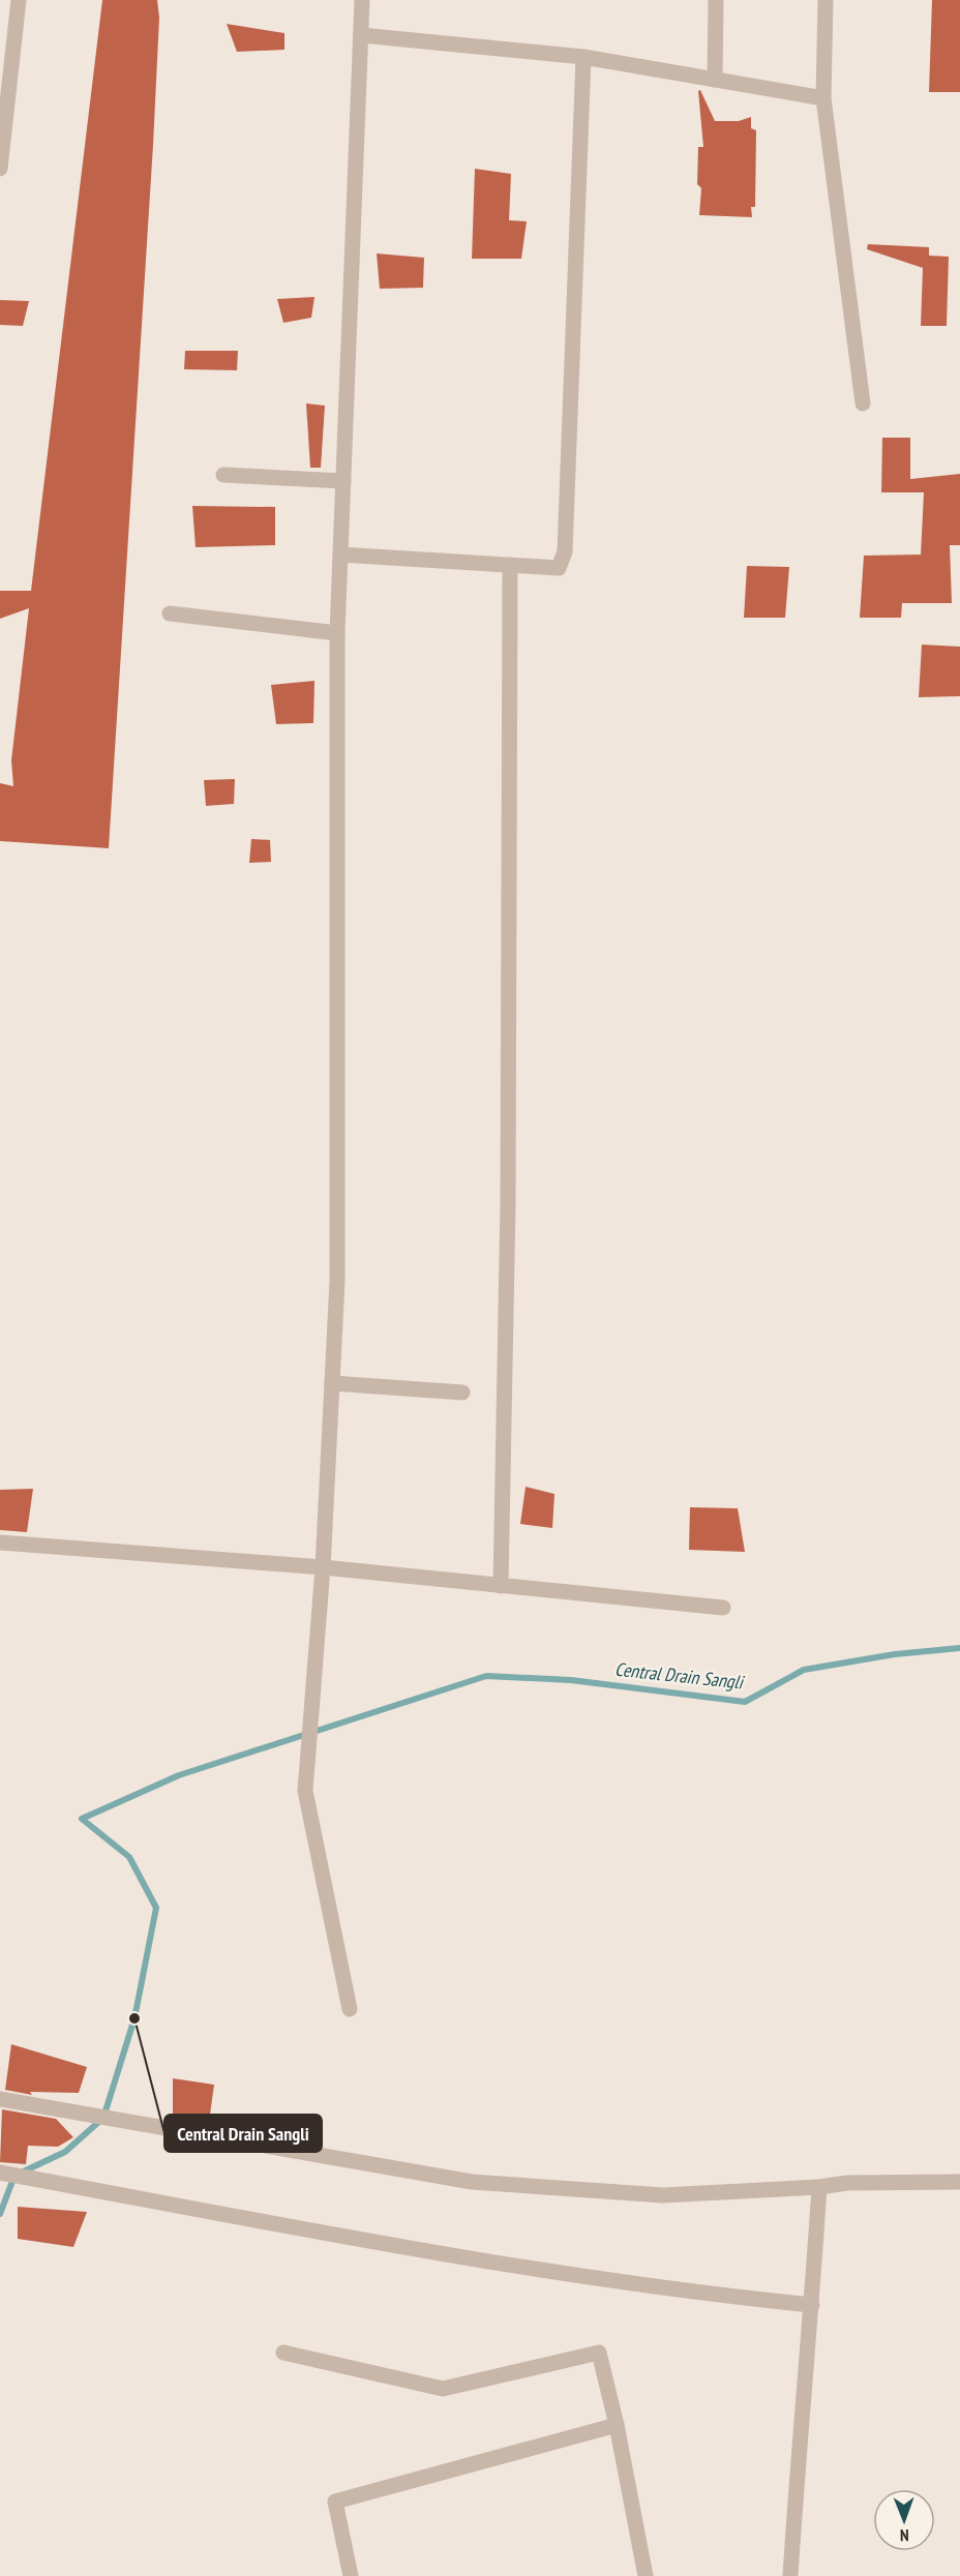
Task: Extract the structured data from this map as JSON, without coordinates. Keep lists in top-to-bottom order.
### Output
{
  "water": ["Central Drain Sangli"],
  "places": ["Central Drain Sangli"],
  "north": "bottom"
}
